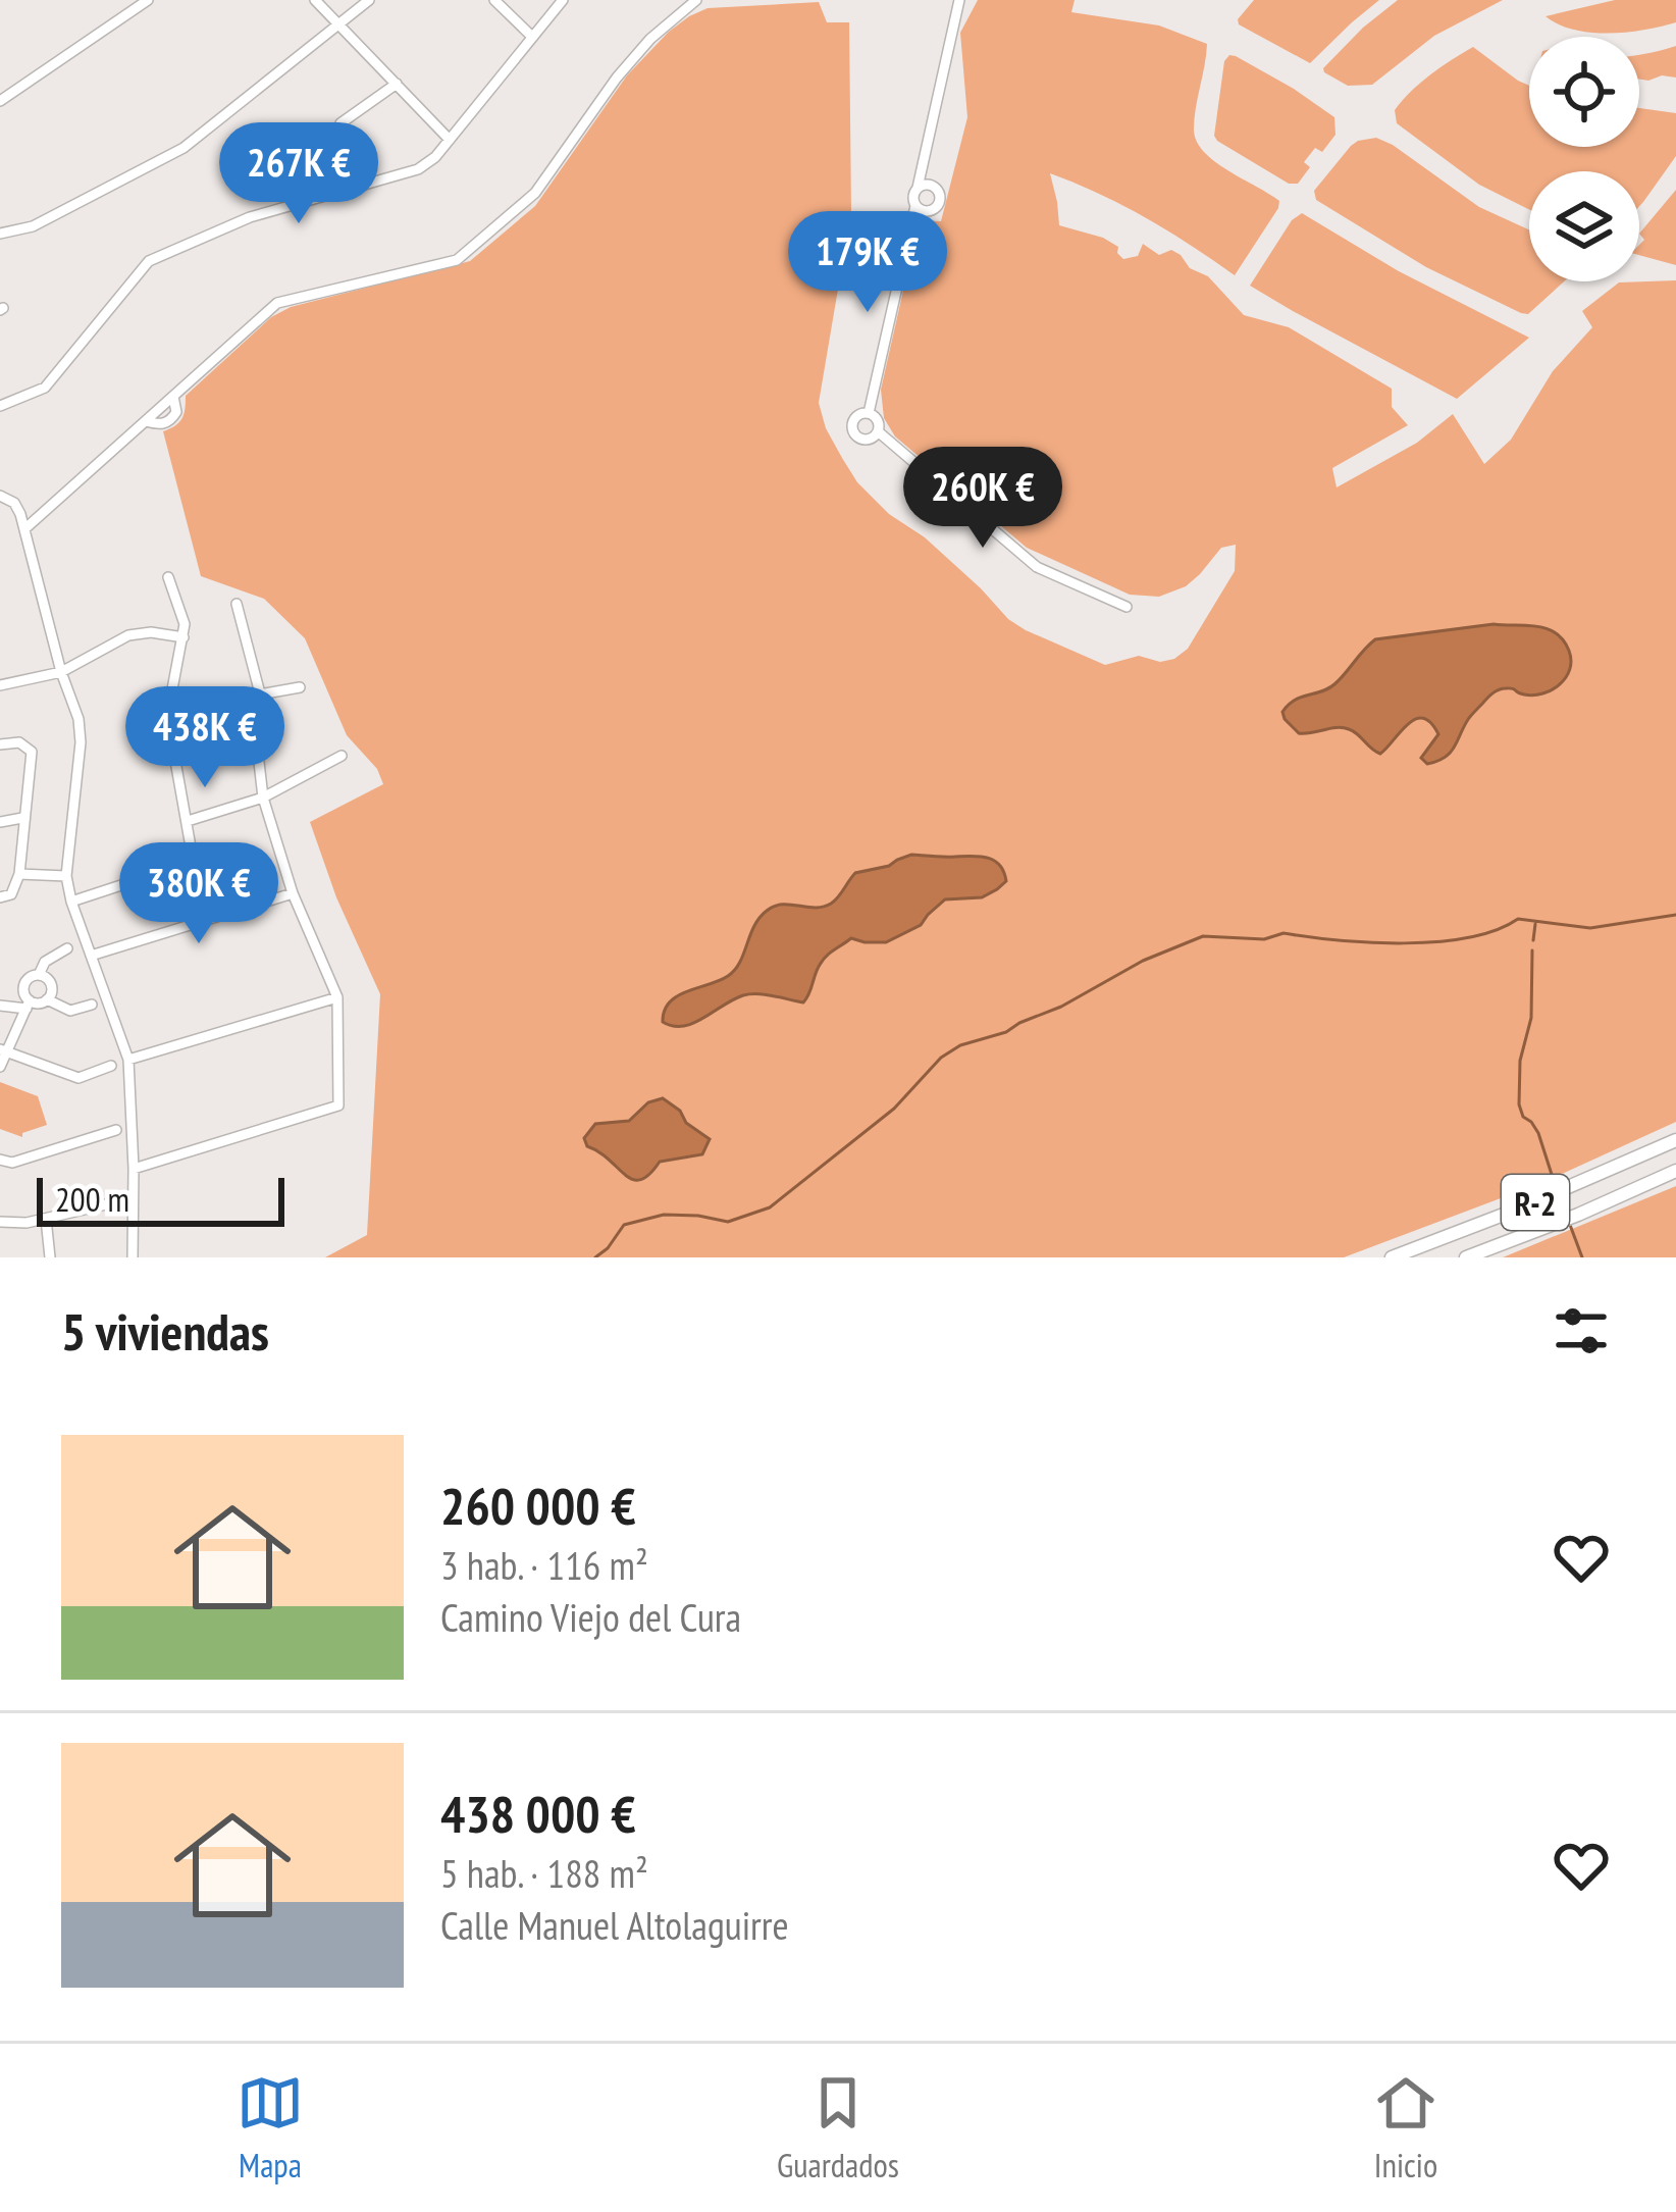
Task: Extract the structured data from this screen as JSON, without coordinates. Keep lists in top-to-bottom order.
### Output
{
  "streets": {
    "highway": ["R-2"]
  },
  "scale_bar": "200 m",
  "page": {
    "price": [
      "267K €",
      "179K €",
      "260K €",
      "438K €",
      "380K €"
    ],
    "scale": "200 m",
    "heading": "5 viviendas",
    "list": [
      {
        "name": "260 000 €",
        "note": "3 hab. · 116 m² · Camino Viejo del Cura"
      },
      {
        "name": "438 000 €",
        "note": "5 hab. · 188 m² · Calle Manuel Altolaguirre"
      }
    ],
    "tabs": ["Mapa", "Guardados", "Inicio"]
  }
}
